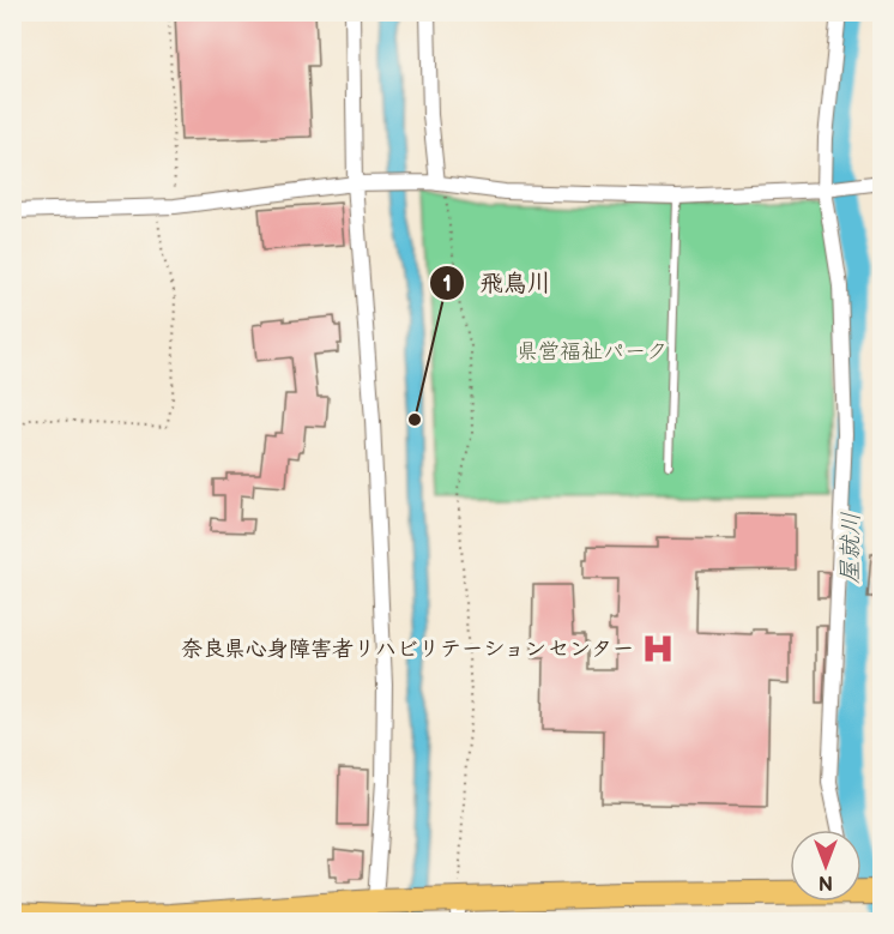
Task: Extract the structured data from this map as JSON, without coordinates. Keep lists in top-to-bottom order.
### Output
{
  "water": ["屋就川"],
  "parks": ["県営福祉パーク"],
  "places": {
    "other": ["飛鳥川"],
    "hospital": ["奈良県心身障害者リハビリテーションセンター"]
  },
  "north": "bottom"
}
